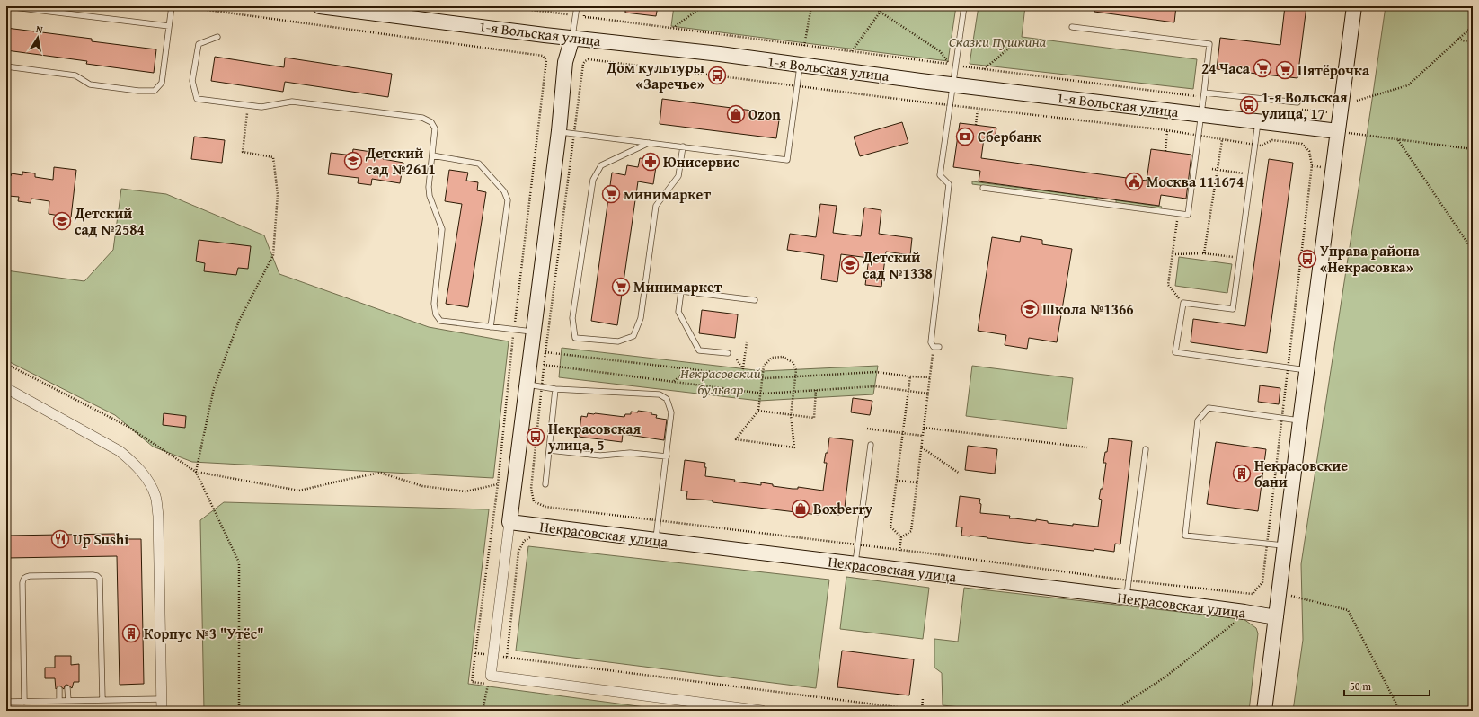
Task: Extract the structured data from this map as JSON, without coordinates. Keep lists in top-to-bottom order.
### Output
{
  "streets": {
    "street": ["1-я Вольская улица", "Некрасовская улица"]
  },
  "parks": ["Сказки Пушкина", "Некрасовский бульвар"],
  "places": {
    "supermarket": [
      "24 Часа",
      "Пятёрочка",
      "минимаркет",
      "Минимаркет"
    ],
    "bus stop": [
      "Дом культуры «Заречье»",
      "1-я Вольская улица, 17",
      "Управа района «Некрасовка»",
      "Некрасовская улица, 5"
    ],
    "shop": ["Ozon", "Boxberry"],
    "bank": ["Сбербанк"],
    "school or university": [
      "Детский сад №2611",
      "Детский сад №2584",
      "Детский сад №1338",
      "Школа №1366"
    ],
    "pharmacy": ["Юнисервис"],
    "public building": ["Москва 111674"],
    "building": ["Некрасовские бани", "Корпус №3 \"Утёс\""],
    "restaurant": ["Up Sushi"]
  },
  "scale_bar": "50 m",
  "north": "top"
}
